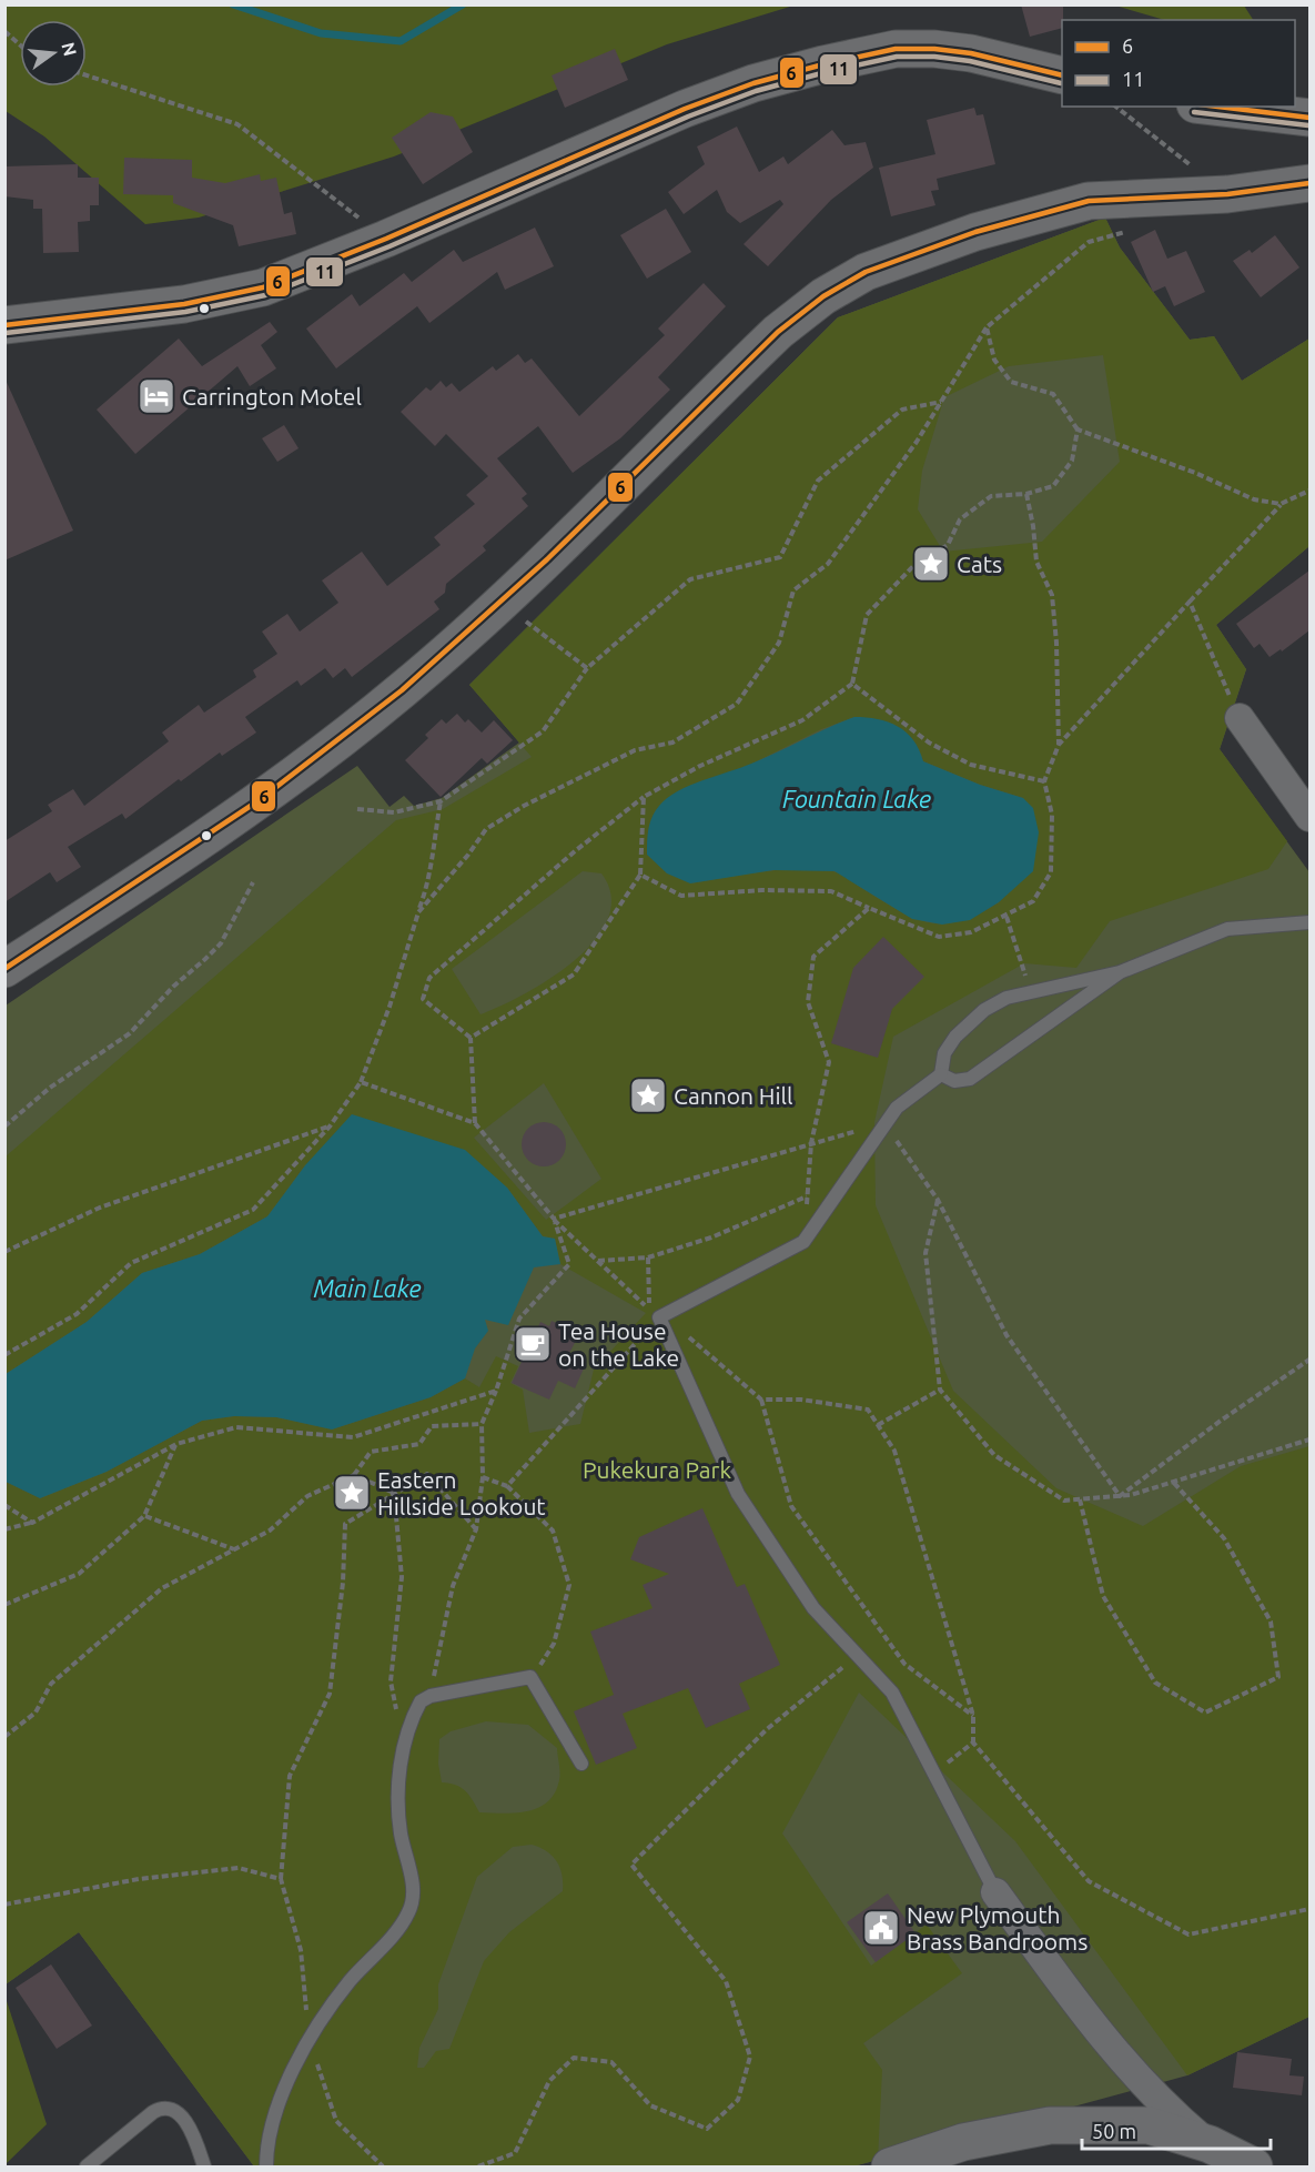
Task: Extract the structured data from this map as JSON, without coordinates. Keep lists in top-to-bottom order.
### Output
{
  "water": ["Fountain Lake", "Main Lake"],
  "parks": ["Pukekura Park"],
  "places": {
    "hotel": ["Carrington Motel"],
    "place": ["Cats", "Cannon Hill", "Eastern Hillside Lookout"],
    "cafe": ["Tea House on the Lake"],
    "public building": ["New Plymouth Brass Bandrooms"]
  },
  "lines": ["transit line 6", "transit line 11"],
  "legend": ["6", "11"],
  "scale_bar": "50 m",
  "north": "right"
}
